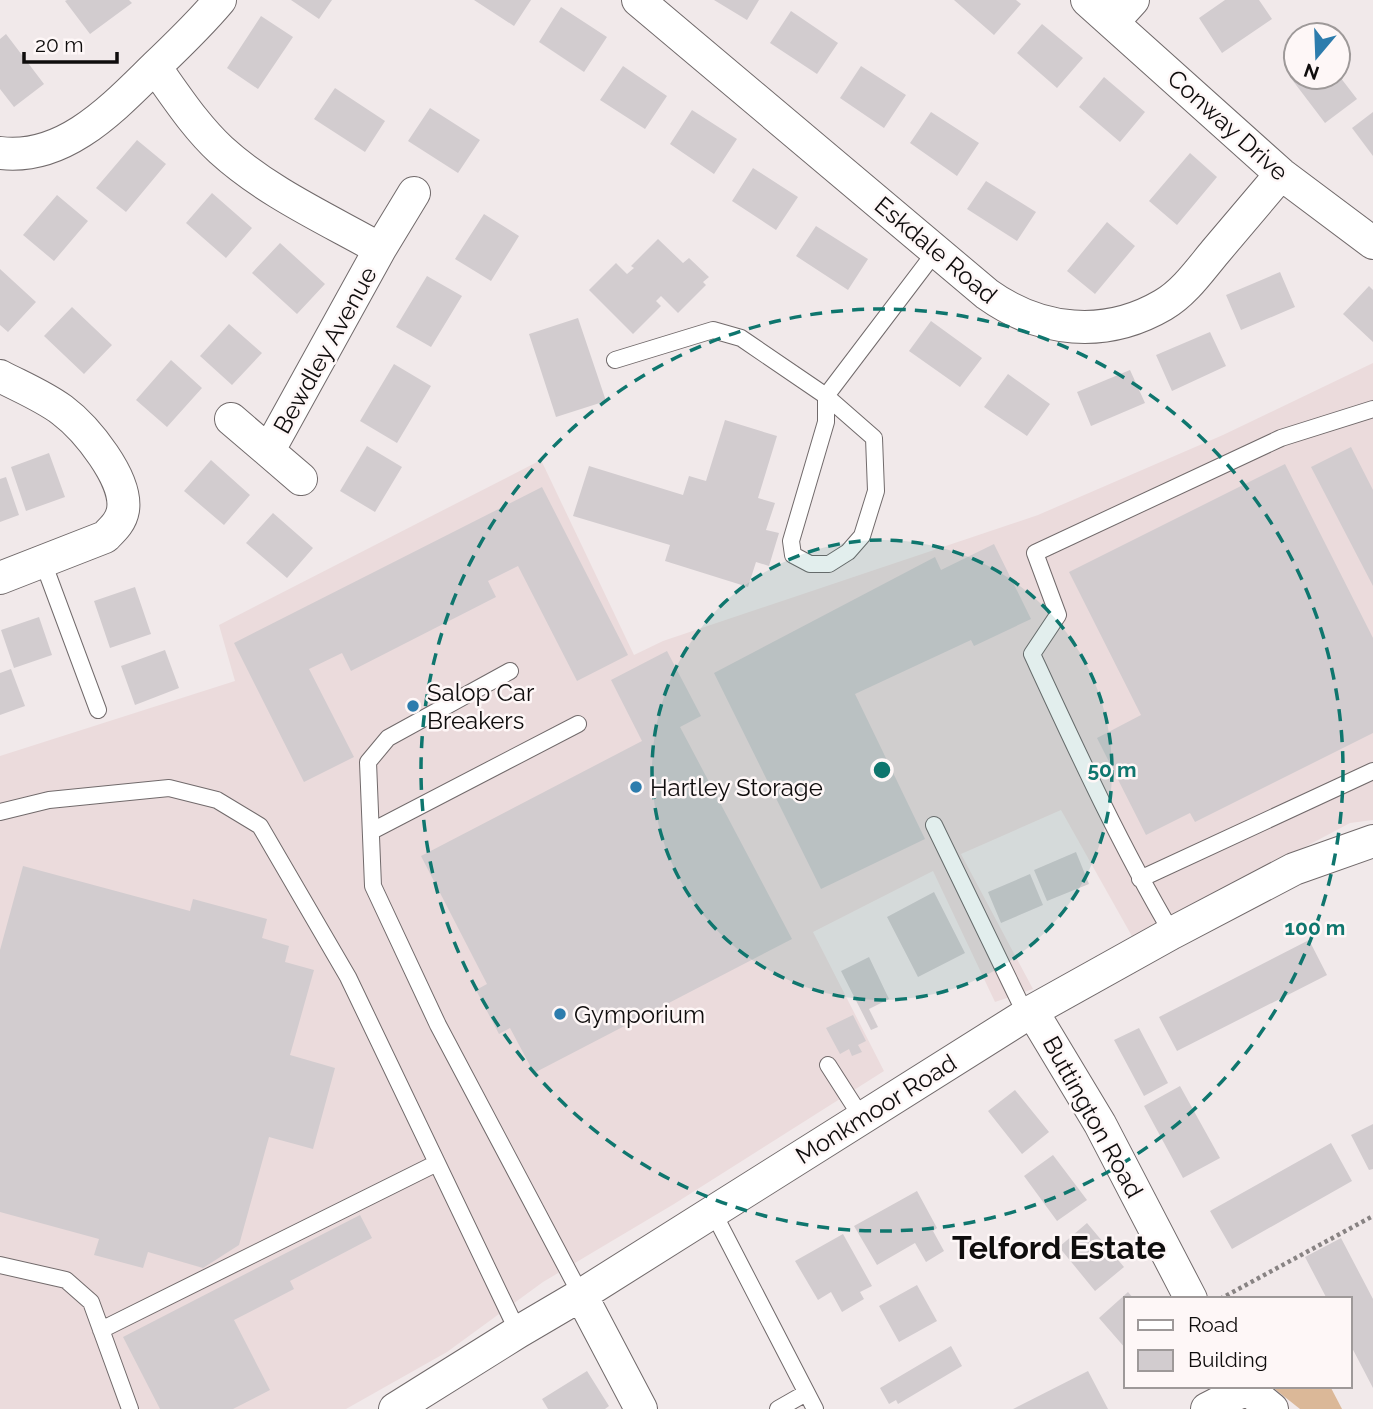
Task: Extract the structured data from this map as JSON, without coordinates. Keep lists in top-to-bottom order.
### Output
{
  "streets": {
    "street": [
      "Conway Drive",
      "Eskdale Road",
      "Bewdley Avenue",
      "Monkmoor Road",
      "Buttington Road"
    ]
  },
  "crossings": [
    ["Conway Drive", "Eskdale Road"],
    ["Monkmoor Road", "Buttington Road"]
  ],
  "districts": ["Telford Estate"],
  "places": ["Salop Car Breakers", "Hartley Storage", "Gymporium"],
  "legend": ["Road", "Building"],
  "scale_bar": "20 m",
  "north": "bottom",
  "rings": ["50 m", "100 m"]
}
